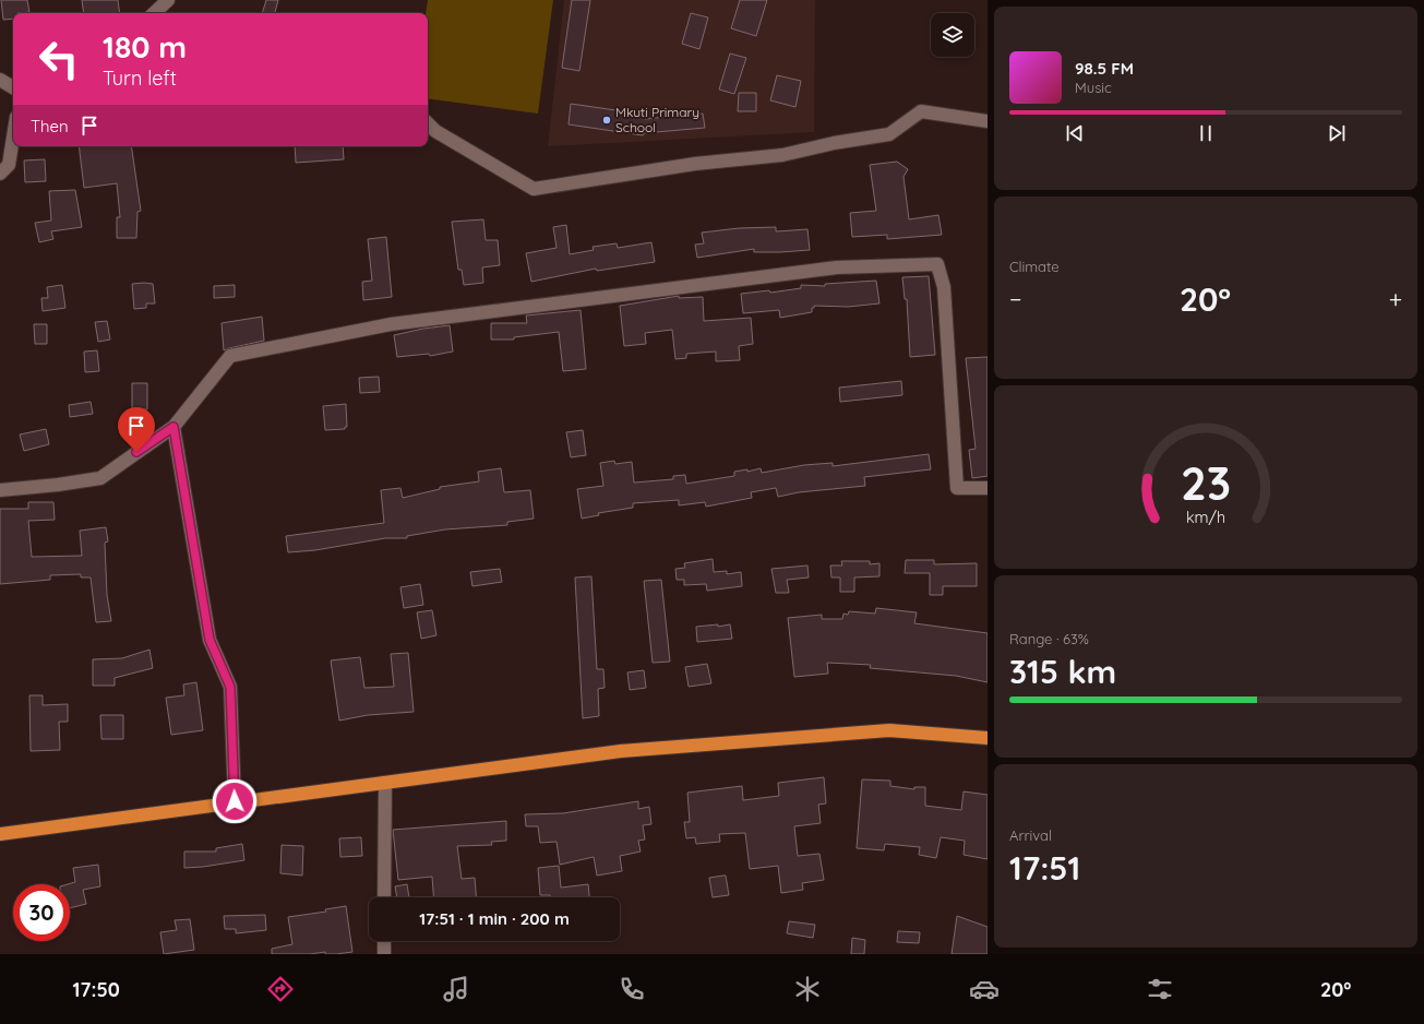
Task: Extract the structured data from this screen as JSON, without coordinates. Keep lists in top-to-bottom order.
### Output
{
  "places": ["Mkuti Primary School"],
  "page": {
    "turn": ["180 m", "Turn left"],
    "song": ["98.5 FM", "Music"],
    "then": "Then",
    "tile": [
      "Climate",
      ["Range · 63%", "315 km"],
      ["Arrival", "17:51"]
    ],
    "heat": ["−", "20°", "+"],
    "limit": "30",
    "trip": "17:51 · 1 min · 200 m",
    "tabs": ["17:50", "20°"],
    "gauge": ["23", "km/h"]
  }
}
